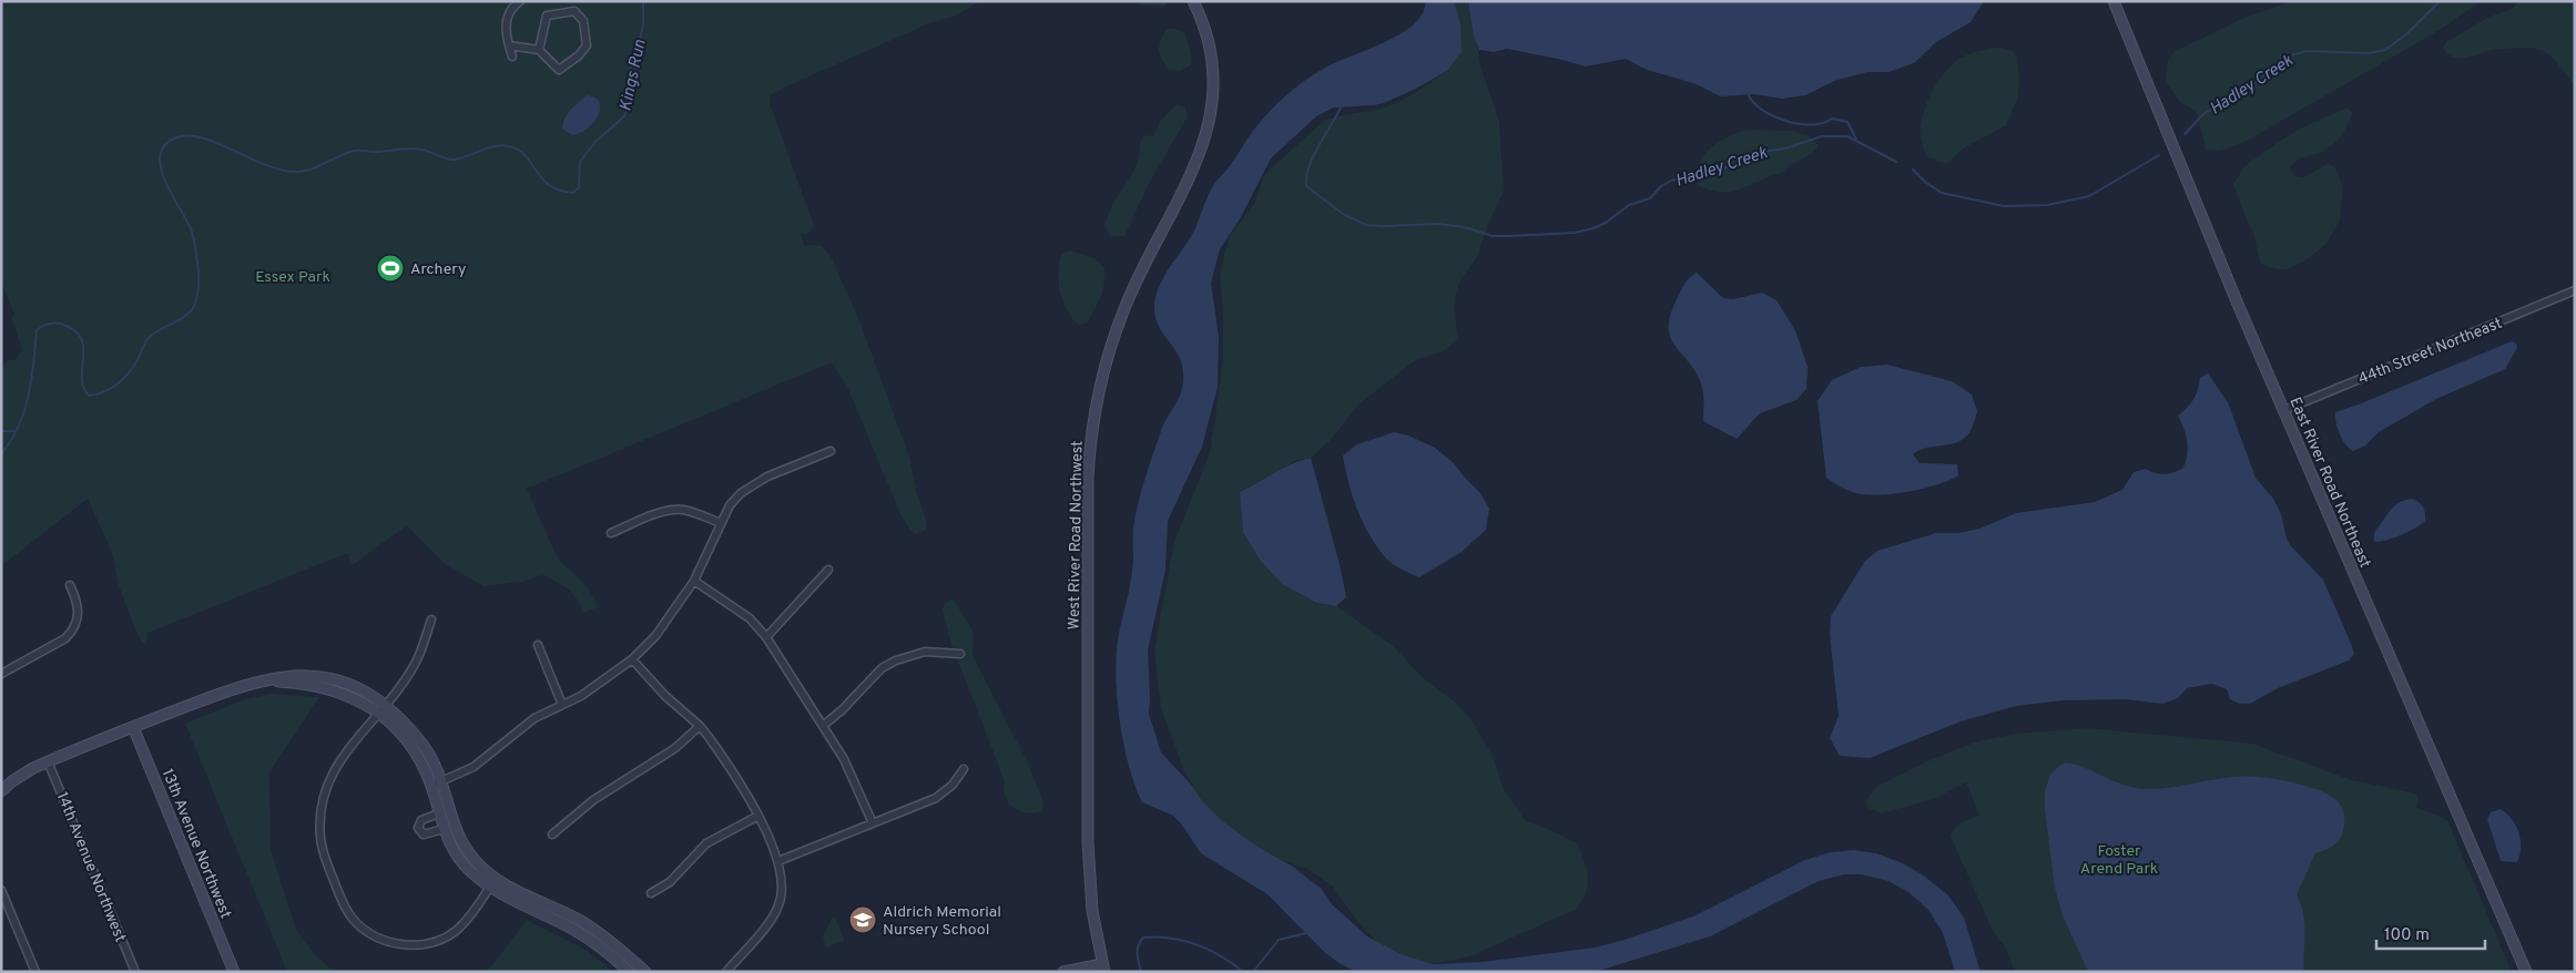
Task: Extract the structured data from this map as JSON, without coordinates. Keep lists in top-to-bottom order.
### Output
{
  "streets": {
    "street": [
      "44th Street Northeast",
      "East River Road Northeast",
      "West River Road Northwest",
      "13th Avenue Northwest",
      "14th Avenue Northwest"
    ]
  },
  "crossings": [
    ["44th Street Northeast", "East River Road Northeast"]
  ],
  "water": ["Kings Run", "Hadley Creek"],
  "parks": ["Essex Park", "Foster Arend Park"],
  "places": {
    "sports": ["Archery"],
    "school or university": ["Aldrich Memorial Nursery School"]
  },
  "scale_bar": "100 m"
}
